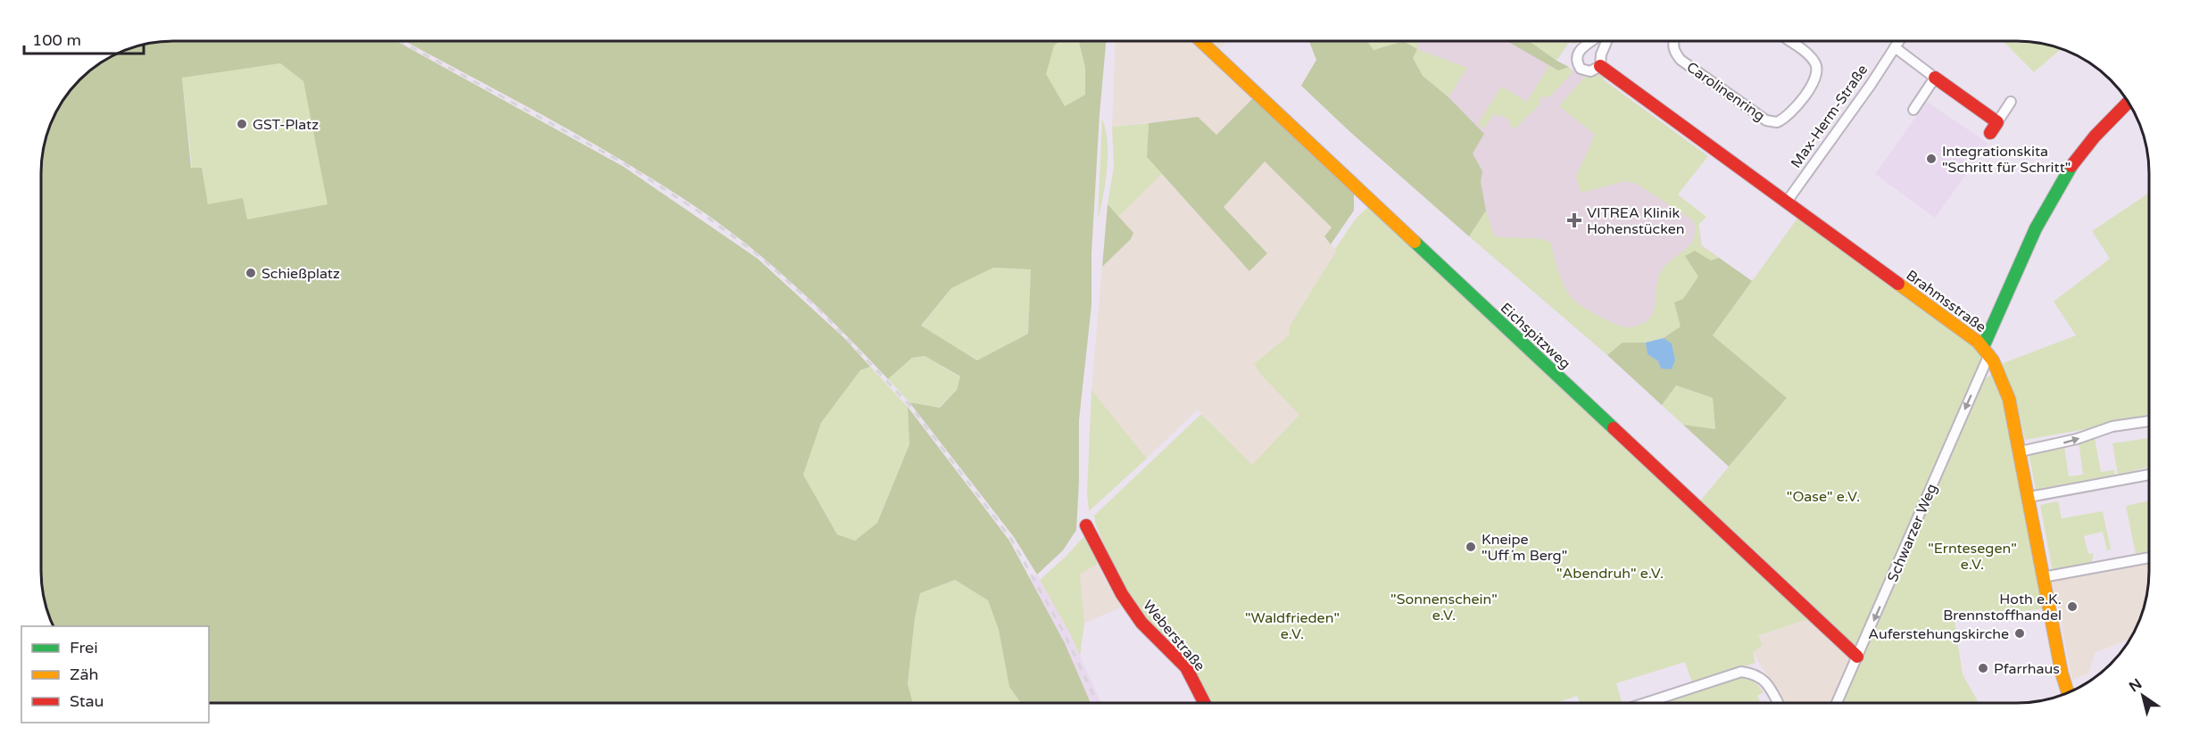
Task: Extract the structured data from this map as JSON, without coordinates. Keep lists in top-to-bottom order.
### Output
{
  "streets": {
    "street": [
      "Carolinenring",
      "Max-Herm-Straße",
      "Brahmsstraße",
      "Eichspitzweg",
      "Schwarzer Weg",
      "Weberstraße"
    ]
  },
  "crossings": [
    ["Max-Herm-Straße", "Brahmsstraße"],
    ["Brahmsstraße", "Schwarzer Weg"],
    ["Eichspitzweg", "Schwarzer Weg"]
  ],
  "one_way": ["Schwarzer Weg"],
  "parks": [
    "\"Oase\" e.V.",
    "\"Erntesegen\" e.V.",
    "\"Abendruh\" e.V.",
    "\"Sonnenschein\" e.V.",
    "\"Waldfrieden\" e.V."
  ],
  "places": {
    "other": [
      "GST-Platz",
      "Integrationskita \"Schritt für Schritt\"",
      "Schießplatz",
      "Kneipe \"Uff´m Berg\"",
      "Hoth e.K. Brennstoffhandel",
      "Auferstehungskirche",
      "Pfarrhaus"
    ],
    "health": ["VITREA Klinik Hohenstücken"]
  },
  "legend": ["Frei", "Zäh", "Stau"],
  "scale_bar": "100 m",
  "north": "top left"
}
